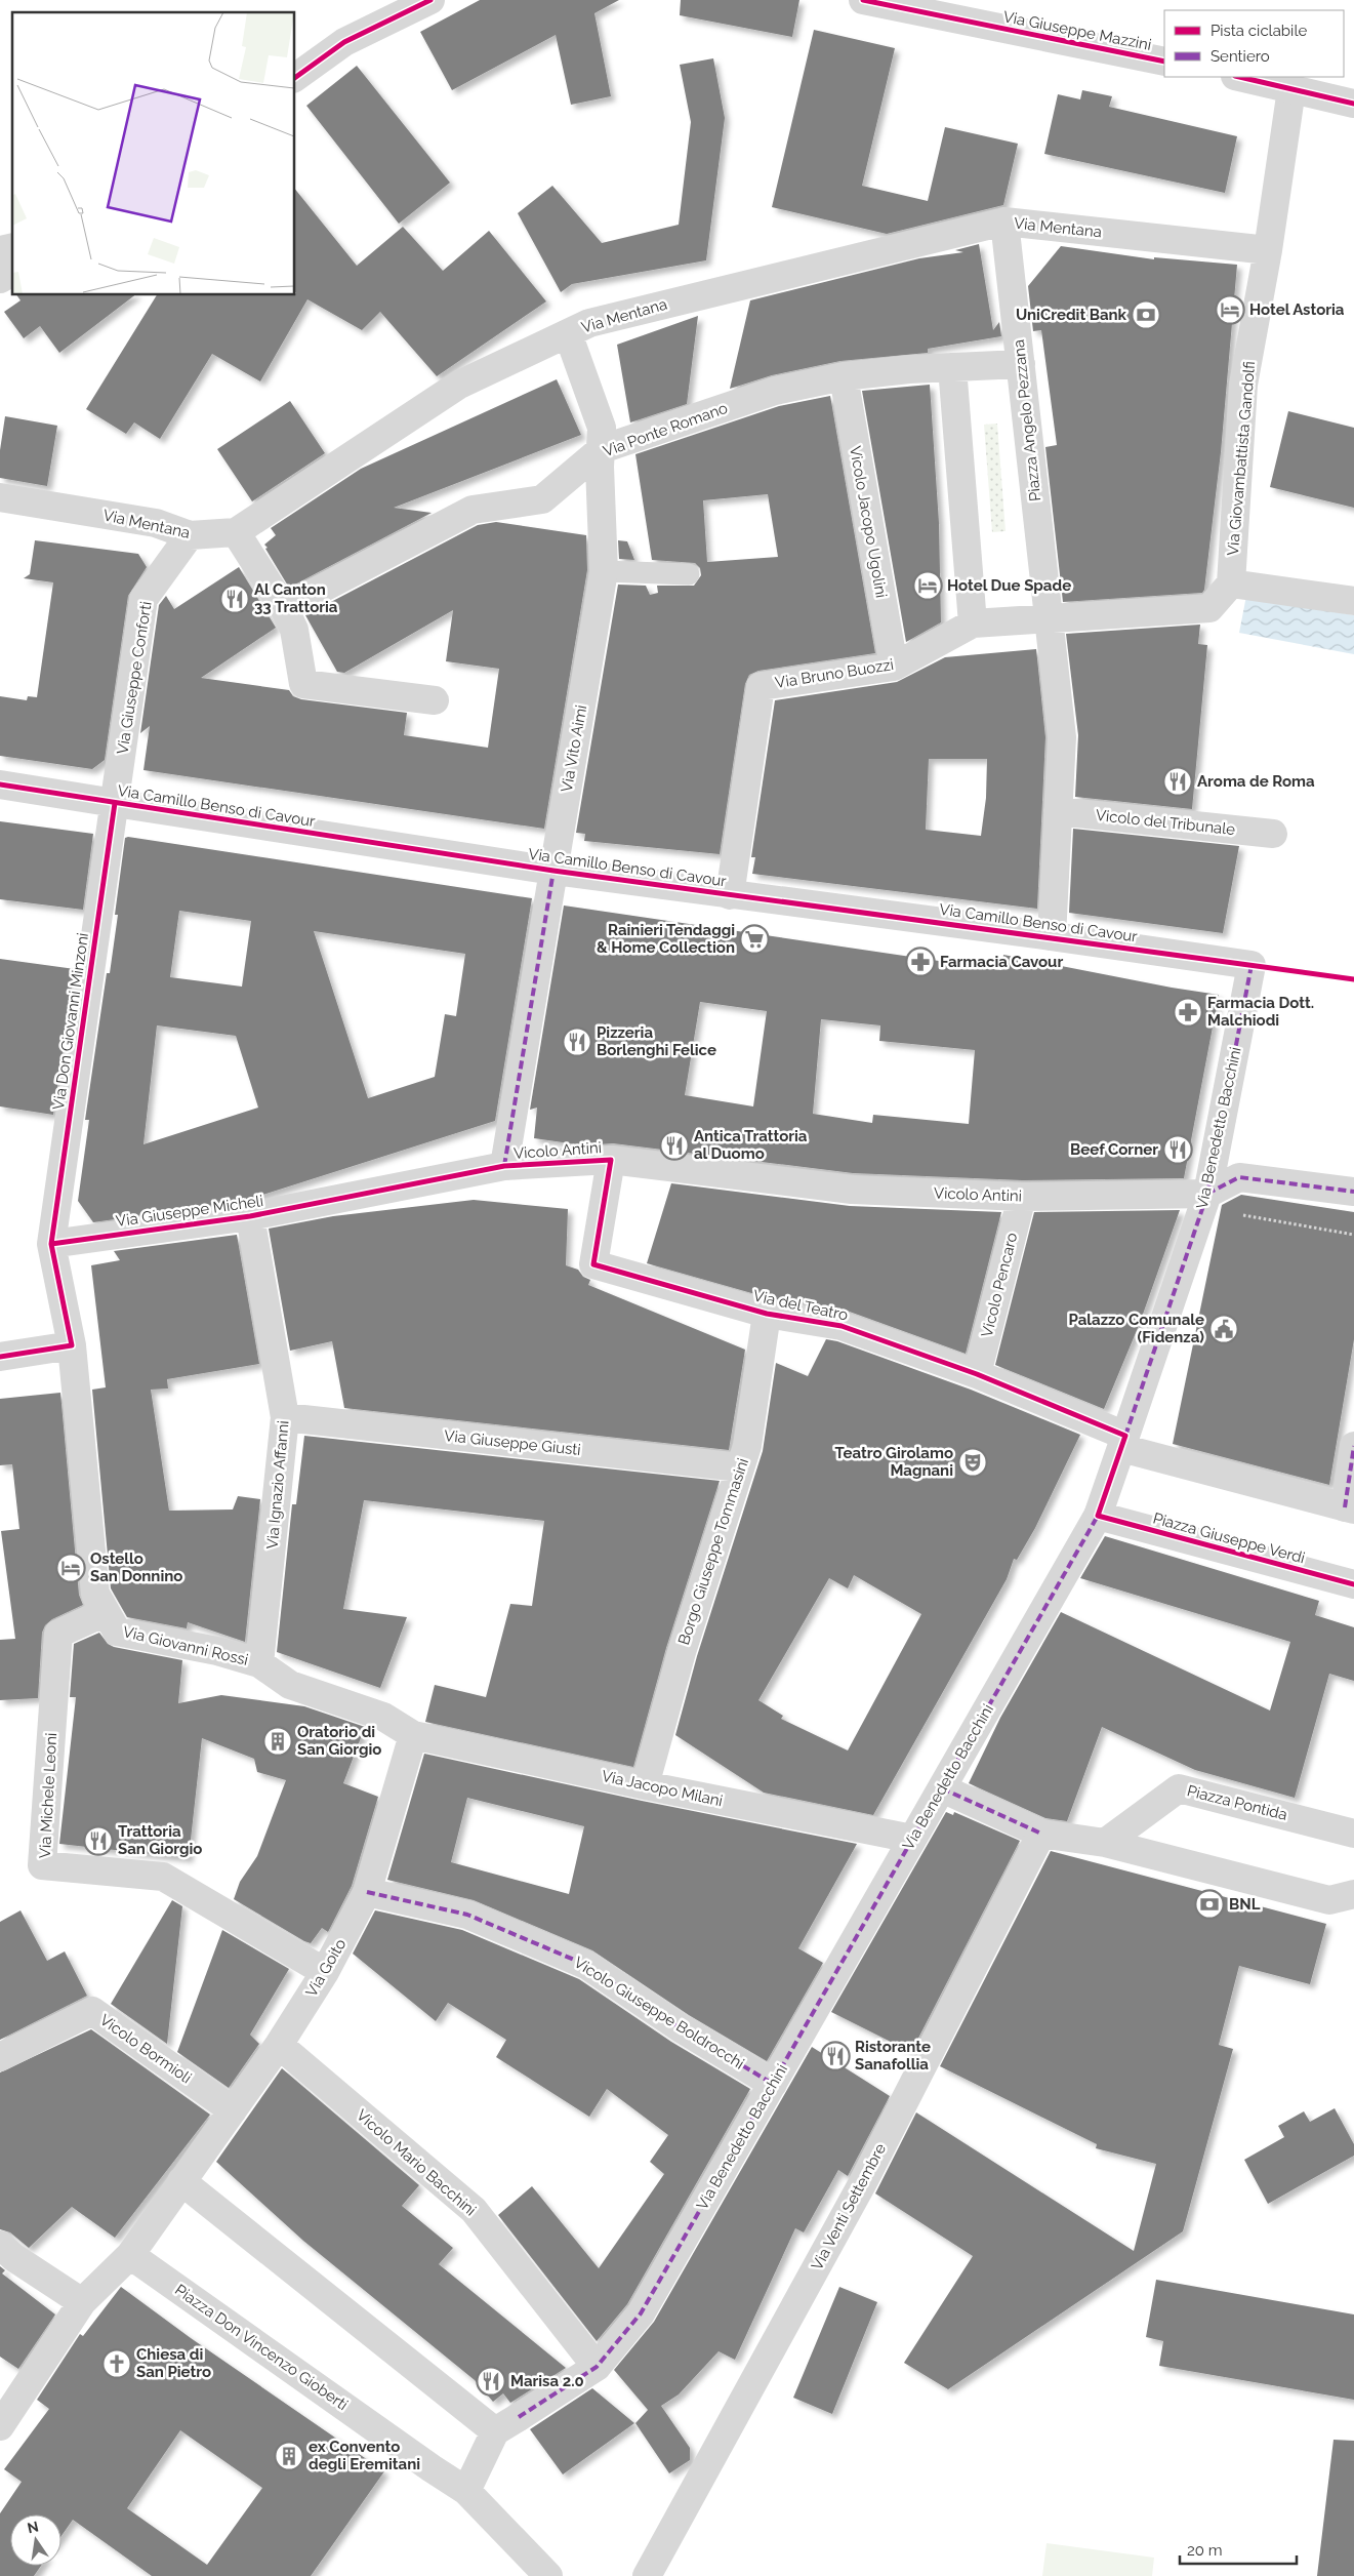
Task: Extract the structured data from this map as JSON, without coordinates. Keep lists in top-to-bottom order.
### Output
{
  "streets": {
    "street": [
      "Via Giuseppe Mazzini",
      "Via Mentana",
      "Piazza Angelo Pezzana",
      "Via Ponte Romano",
      "Via Giovambattista Gandolfi",
      "Vicolo Jacopo Ugolini",
      "Via Bruno Buozzi",
      "Via Giuseppe Conforti",
      "Via Vito Aimi",
      "Via Camillo Benso di Cavour",
      "Vicolo del Tribunale",
      "Via Don Giovanni Minzoni",
      "Via Benedetto Bacchini",
      "Vicolo Antini",
      "Via Giuseppe Micheli",
      "Vicolo Pencaro",
      "Via del Teatro",
      "Via Giuseppe Giusti",
      "Via Ignazio Affanni",
      "Piazza Giuseppe Verdi",
      "Borgo Giuseppe Tommasini",
      "Via Giovanni Rossi",
      "Via Jacopo Milani",
      "Via Michele Leoni",
      "Piazza Pontida",
      "Via Goito",
      "Vicolo Giuseppe Boldrocchi",
      "Vicolo Bormioli",
      "Vicolo Mario Bacchini",
      "Via Venti Settembre",
      "Piazza Don Vincenzo Gioberti"
    ]
  },
  "crossings": [
    ["Via Mentana", "Piazza Angelo Pezzana"],
    ["Via Mentana", "Via Giovambattista Gandolfi"],
    ["Via Mentana", "Via Giuseppe Conforti"],
    ["Via Mentana", "Via Vito Aimi"],
    ["Piazza Angelo Pezzana", "Via Ponte Romano"],
    ["Piazza Angelo Pezzana", "Via Bruno Buozzi"],
    ["Piazza Angelo Pezzana", "Via Camillo Benso di Cavour"],
    ["Piazza Angelo Pezzana", "Vicolo del Tribunale"],
    ["Via Ponte Romano", "Vicolo Jacopo Ugolini"],
    ["Via Ponte Romano", "Via Vito Aimi"],
    ["Via Giovambattista Gandolfi", "Via Bruno Buozzi"],
    ["Vicolo Jacopo Ugolini", "Via Bruno Buozzi"],
    ["Via Bruno Buozzi", "Via Camillo Benso di Cavour"],
    ["Via Giuseppe Conforti", "Via Camillo Benso di Cavour"],
    ["Via Giuseppe Conforti", "Via Don Giovanni Minzoni"],
    ["Via Vito Aimi", "Via Camillo Benso di Cavour"],
    ["Via Vito Aimi", "Vicolo Antini"],
    ["Via Vito Aimi", "Via Giuseppe Micheli"],
    ["Via Camillo Benso di Cavour", "Via Don Giovanni Minzoni"],
    ["Via Camillo Benso di Cavour", "Via Benedetto Bacchini"],
    ["Via Don Giovanni Minzoni", "Via Giuseppe Micheli"],
    ["Via Benedetto Bacchini", "Vicolo Antini"],
    ["Via Benedetto Bacchini", "Via del Teatro"],
    ["Via Benedetto Bacchini", "Piazza Giuseppe Verdi"],
    ["Via Benedetto Bacchini", "Via Jacopo Milani"],
    ["Via Benedetto Bacchini", "Vicolo Giuseppe Boldrocchi"],
    ["Via Benedetto Bacchini", "Vicolo Mario Bacchini"],
    ["Vicolo Antini", "Via Giuseppe Micheli"],
    ["Vicolo Antini", "Vicolo Pencaro"],
    ["Vicolo Antini", "Via del Teatro"],
    ["Via Giuseppe Micheli", "Via Ignazio Affanni"],
    ["Vicolo Pencaro", "Via del Teatro"],
    ["Via del Teatro", "Borgo Giuseppe Tommasini"],
    ["Via Giuseppe Giusti", "Via Ignazio Affanni"],
    ["Via Giuseppe Giusti", "Borgo Giuseppe Tommasini"],
    ["Via Ignazio Affanni", "Via Giovanni Rossi"],
    ["Borgo Giuseppe Tommasini", "Via Jacopo Milani"],
    ["Via Giovanni Rossi", "Via Jacopo Milani"],
    ["Via Giovanni Rossi", "Via Michele Leoni"],
    ["Via Giovanni Rossi", "Via Goito"],
    ["Via Jacopo Milani", "Via Goito"],
    ["Via Michele Leoni", "Via Goito"],
    ["Via Goito", "Vicolo Giuseppe Boldrocchi"],
    ["Via Goito", "Vicolo Bormioli"],
    ["Via Goito", "Vicolo Mario Bacchini"]
  ],
  "places": {
    "hotel": ["Hotel Astoria", "Hotel Due Spade", "Ostello San Donnino"],
    "bank": ["UniCredit Bank", "BNL"],
    "restaurant": [
      "Al Canton 33 Trattoria",
      "Aroma de Roma",
      "Pizzeria Borlenghi Felice",
      "Antica Trattoria al Duomo",
      "Beef Corner",
      "Trattoria San Giorgio",
      "Ristorante Sanafollia",
      "Marisa 2.0"
    ],
    "supermarket": ["Rainieri Tendaggi & Home Collection"],
    "pharmacy": ["Farmacia Cavour", "Farmacia Dott. Malchiodi"],
    "public building": ["Palazzo Comunale (Fidenza)"],
    "theatre": ["Teatro Girolamo Magnani"],
    "building": ["Oratorio di San Giorgio", "ex Convento degli Eremitani"],
    "church": ["Chiesa di San Pietro"]
  },
  "legend": ["Pista ciclabile", "Sentiero"],
  "scale_bar": "20 m",
  "north": "top"
}
